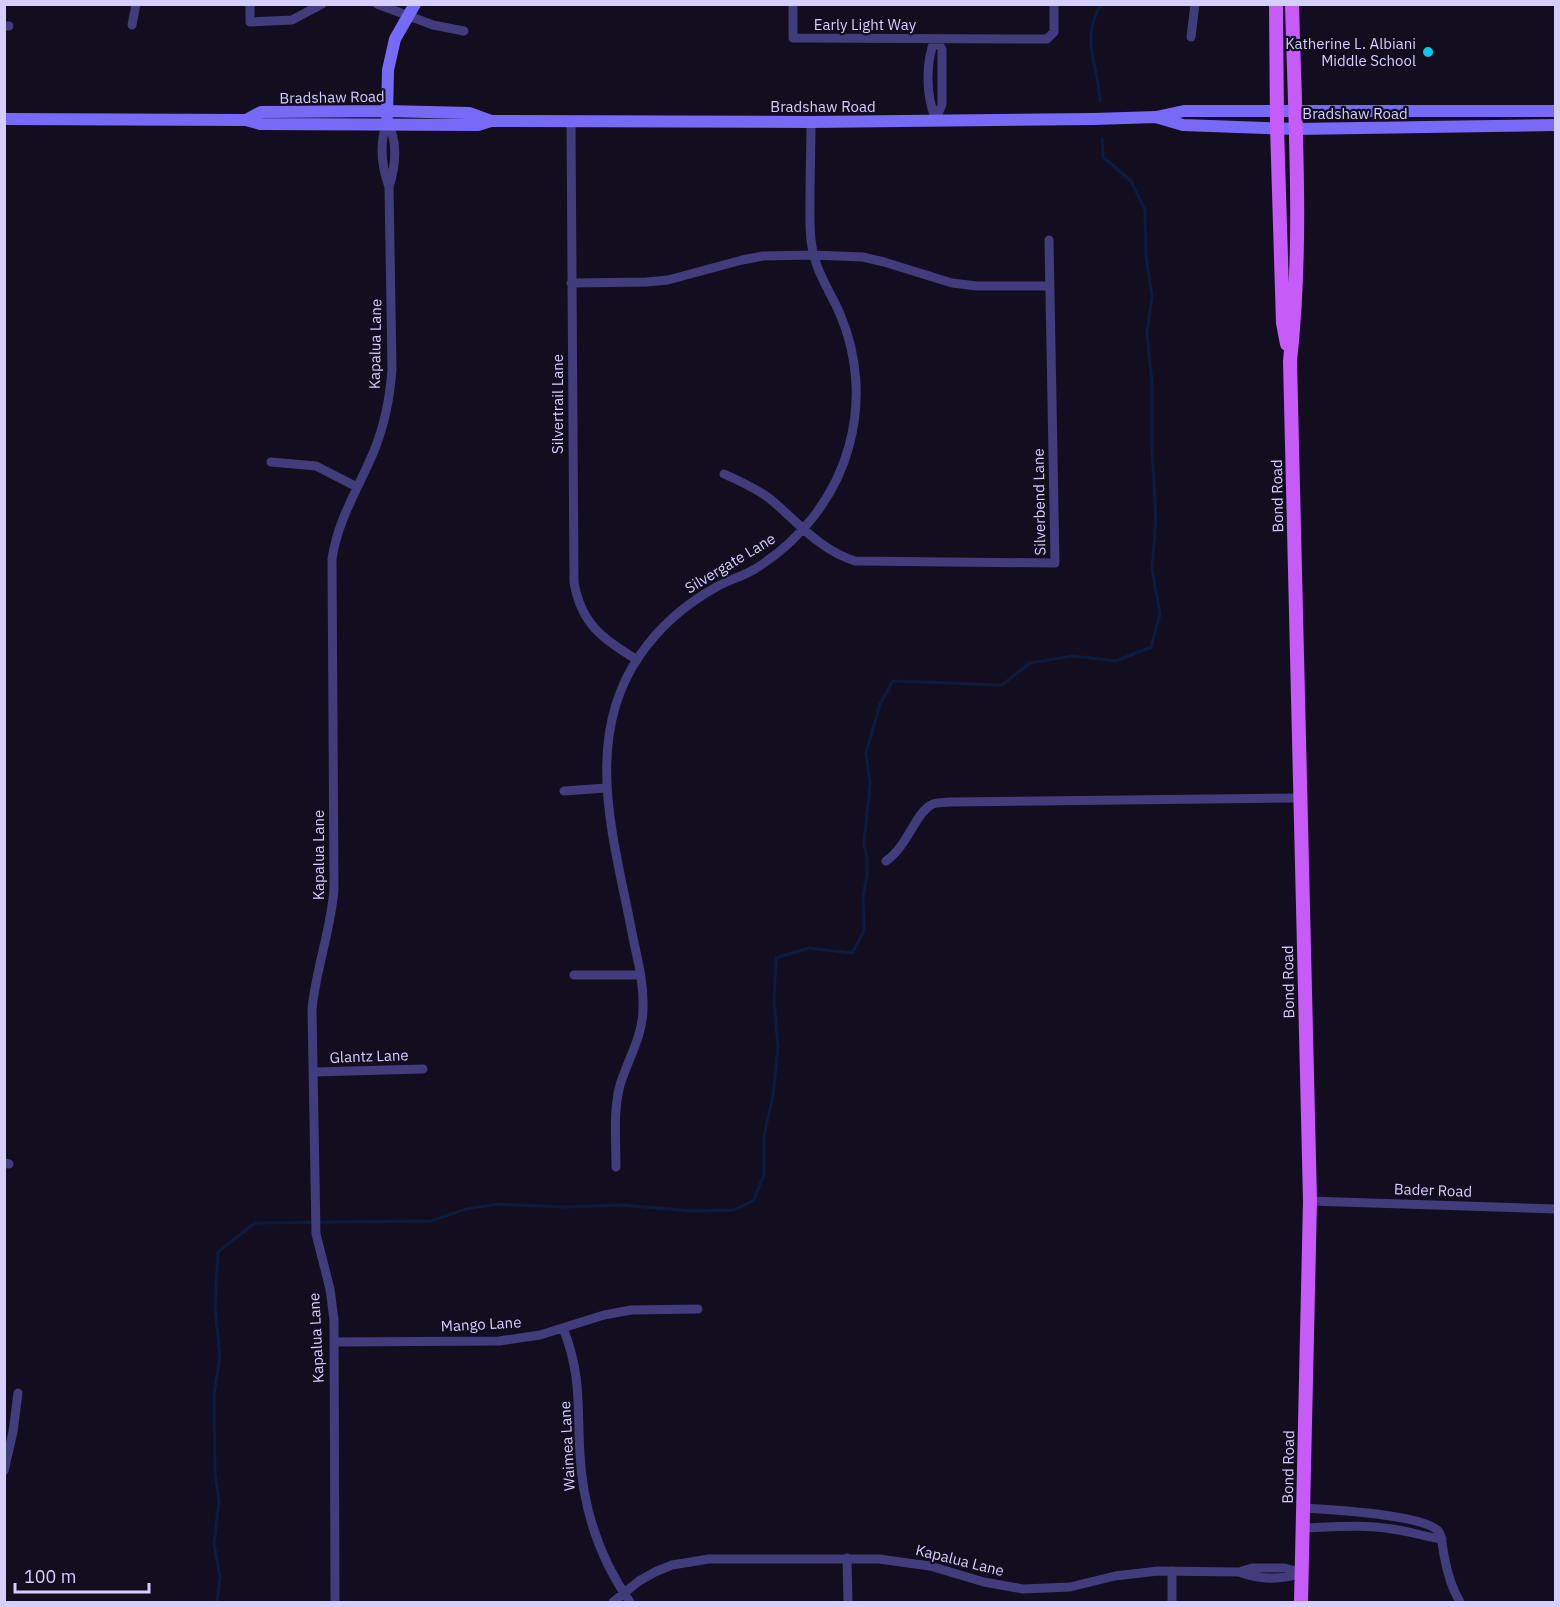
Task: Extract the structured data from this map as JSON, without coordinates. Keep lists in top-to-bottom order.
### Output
{
  "streets": {
    "main road": ["Bradshaw Road", "Bond Road"],
    "street": [
      "Early Light Way",
      "Kapalua Lane",
      "Silvertrail Lane",
      "Silverbend Lane",
      "Silvergate Lane",
      "Glantz Lane",
      "Bader Road",
      "Mango Lane",
      "Waimea Lane"
    ]
  },
  "crossings": [
    ["Early Light Way", "Bradshaw Road"],
    ["Bradshaw Road", "Kapalua Lane"],
    ["Bradshaw Road", "Silvertrail Lane"],
    ["Bradshaw Road", "Bond Road"],
    ["Bradshaw Road", "Silvergate Lane"],
    ["Kapalua Lane", "Bond Road"],
    ["Kapalua Lane", "Glantz Lane"],
    ["Kapalua Lane", "Mango Lane"],
    ["Kapalua Lane", "Waimea Lane"],
    ["Silvertrail Lane", "Silvergate Lane"],
    ["Bond Road", "Bader Road"],
    ["Silverbend Lane", "Silvergate Lane"],
    ["Mango Lane", "Waimea Lane"]
  ],
  "places": ["Katherine L. Albiani Middle School"],
  "scale_bar": "100 m"
}
